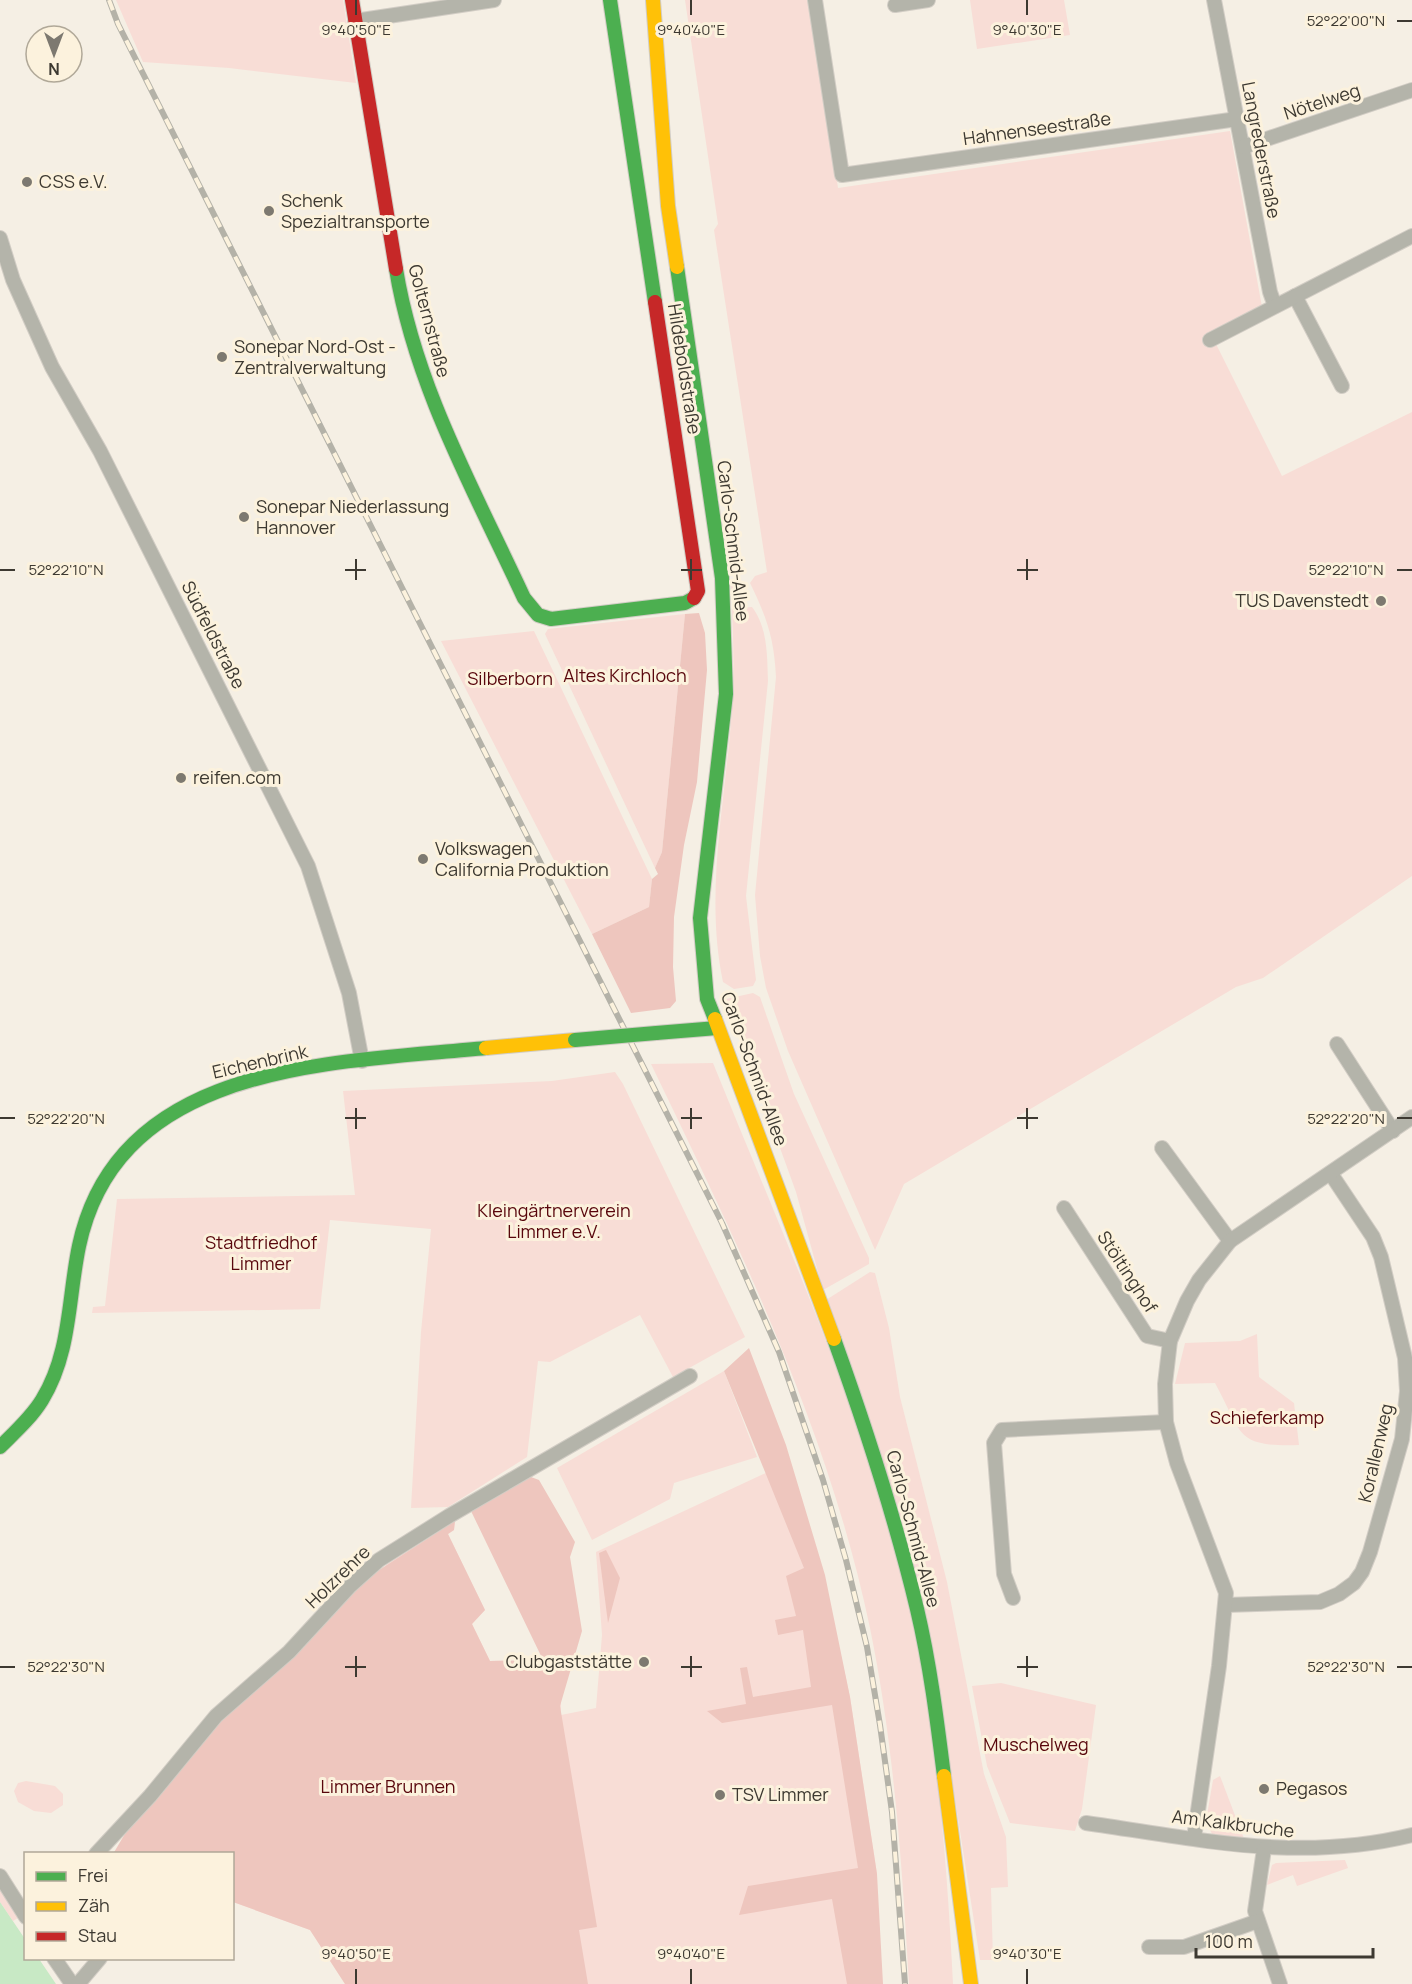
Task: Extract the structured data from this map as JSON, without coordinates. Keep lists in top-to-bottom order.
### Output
{
  "streets": {
    "street": [
      "Nötelweg",
      "Hahnenseestraße",
      "Langrederstraße",
      "Golternstraße",
      "Hildeboldstraße",
      "Carlo-Schmid-Allee",
      "Südfeldstraße",
      "Eichenbrink",
      "Stöltinghof",
      "Korallenweg",
      "Holzrehre",
      "Am Kalkbruche"
    ]
  },
  "crossings": [
    ["Nötelweg", "Langrederstraße"],
    ["Hahnenseestraße", "Langrederstraße"],
    ["Golternstraße", "Hildeboldstraße"],
    ["Carlo-Schmid-Allee", "Eichenbrink"],
    ["Südfeldstraße", "Eichenbrink"]
  ],
  "parks": [
    "Altes Kirchloch",
    "Silberborn",
    "Kleingärtnerverein Limmer e.V.",
    "Stadtfriedhof Limmer",
    "Schieferkamp",
    "Muschelweg",
    "Limmer Brunnen"
  ],
  "places": [
    "CSS e.V.",
    "Schenk Spezialtransporte",
    "Sonepar Nord-Ost - Zentralverwaltung",
    "Sonepar Niederlassung Hannover",
    "TUS Davenstedt",
    "reifen.com",
    "Volkswagen California Produktion",
    "Clubgaststätte",
    "Pegasos",
    "TSV Limmer"
  ],
  "legend": ["Frei", "Zäh", "Stau"],
  "scale_bar": "100 m",
  "north": "bottom",
  "coordinates": [
    "52°22'00\"N",
    "9°40'50\"E",
    "9°40'40\"E",
    "9°40'30\"E",
    "52°22'10\"N",
    "52°22'20\"N",
    "52°22'30\"N"
  ]
}
